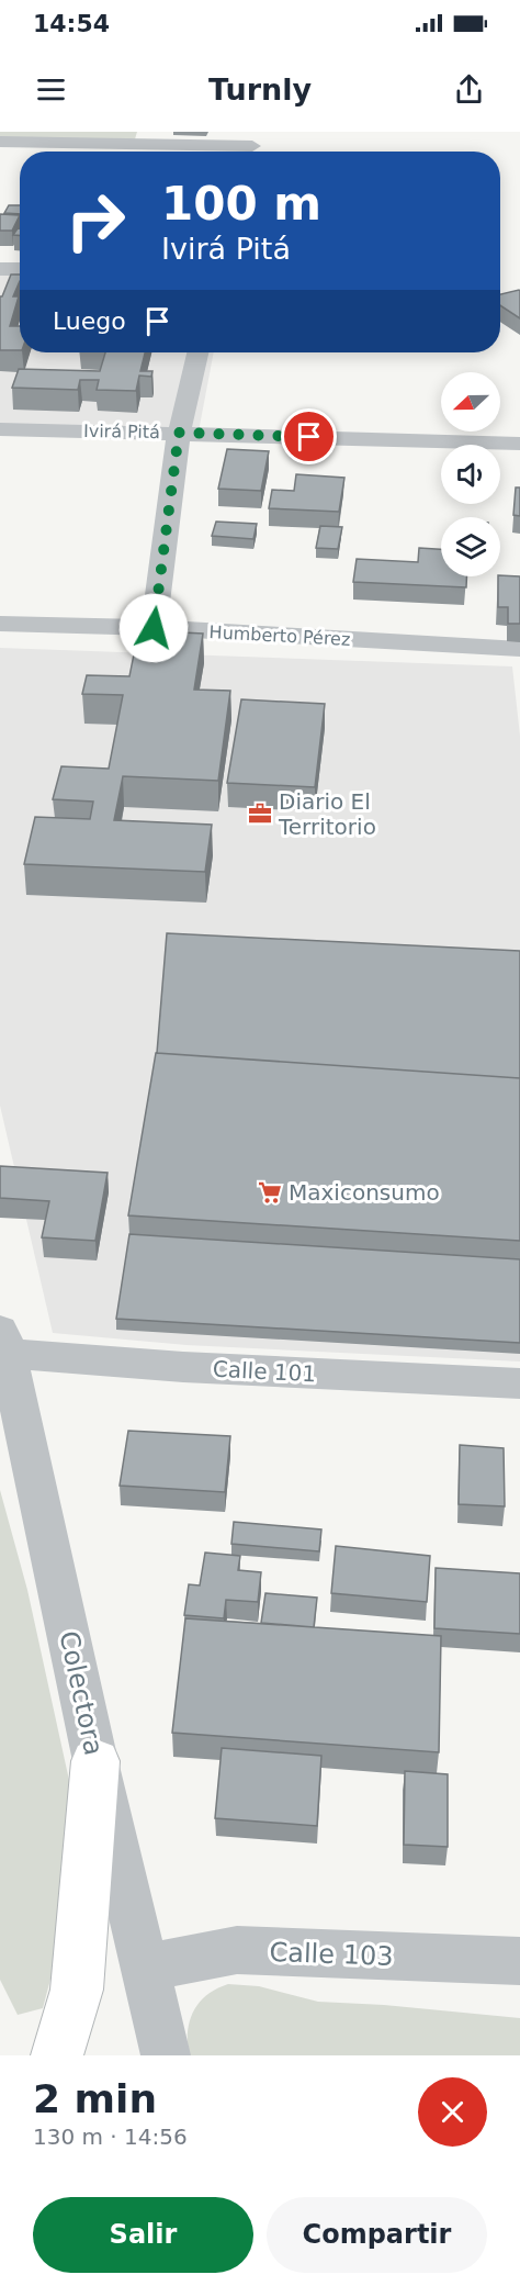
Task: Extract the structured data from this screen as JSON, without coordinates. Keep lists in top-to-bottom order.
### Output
{
  "streets": {
    "street": [
      "Ivirá Pitá",
      "Humberto Pérez",
      "Calle 101",
      "Colectora",
      "Calle 103"
    ]
  },
  "crossings": [
    ["Calle 101", "Colectora"],
    ["Colectora", "Calle 103"]
  ],
  "places": {
    "office": ["Diario El Territorio"],
    "supermarket": ["Maxiconsumo"]
  },
  "north": "left",
  "page": {
    "status": "14:54",
    "header": "Turnly",
    "turn": ["100 m", "Ivirá Pitá"],
    "then": "Luego",
    "heading": ["2 min", "130 m · 14:56"],
    "buttons": ["Salir", "Compartir"]
  }
}
